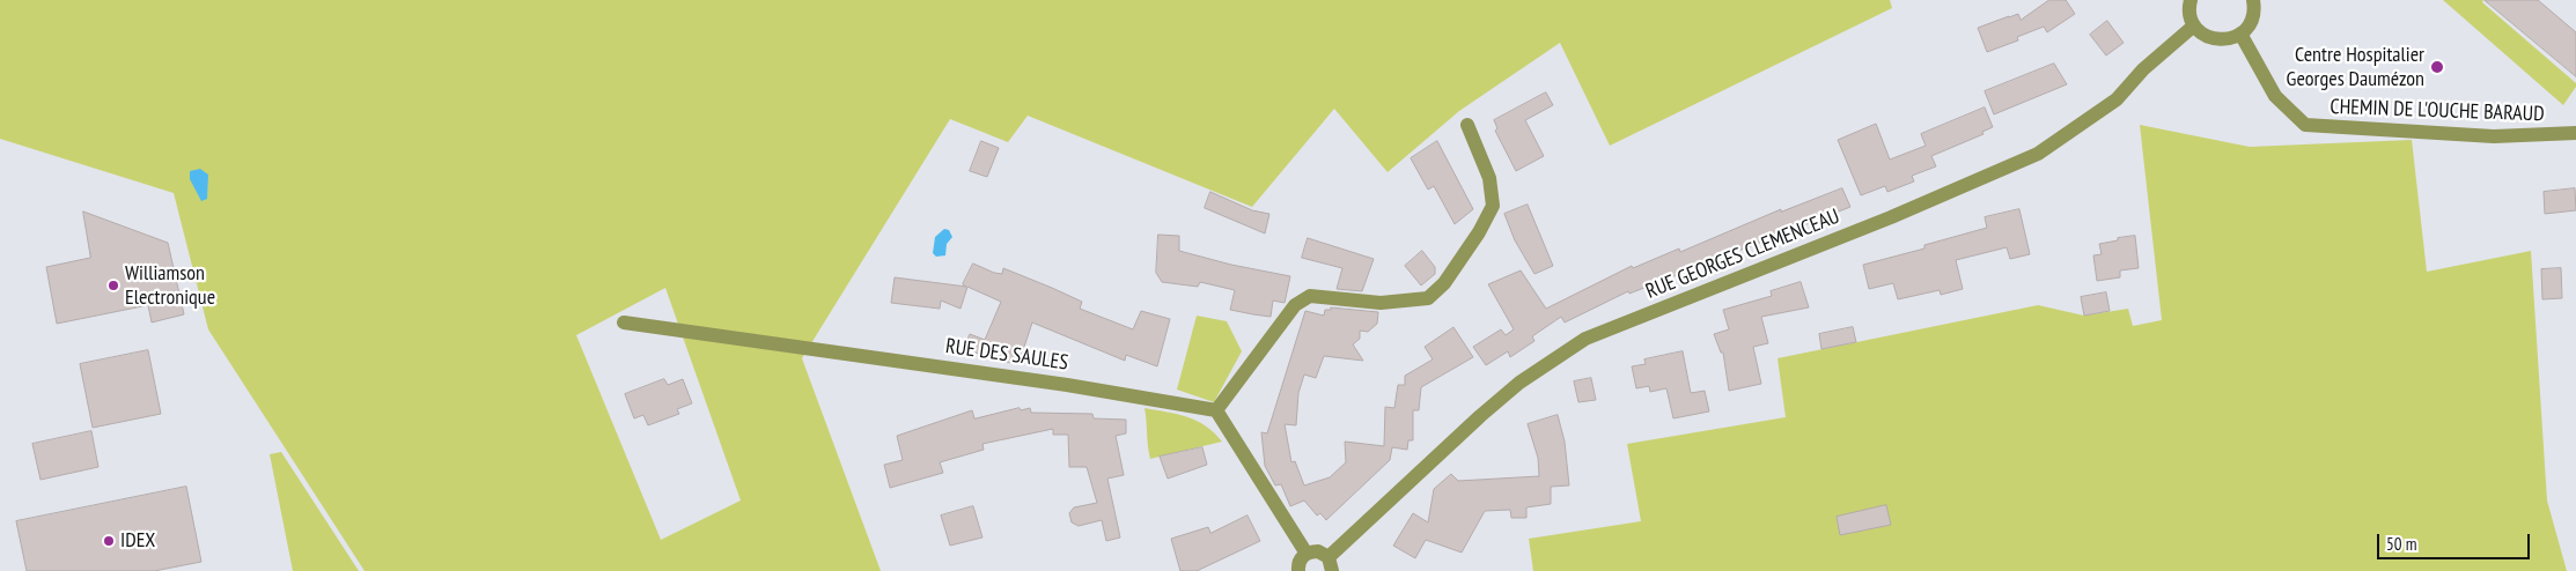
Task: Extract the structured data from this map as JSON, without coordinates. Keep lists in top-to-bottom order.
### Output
{
  "streets": {
    "street": ["CHEMIN DE L'OUCHE BARAUD", "RUE GEORGES CLEMENCEAU", "RUE DES SAULES"]
  },
  "places": ["Centre Hospitalier Georges Daumézon", "Williamson Electronique", "IDEX"],
  "scale_bar": "50 m"
}
